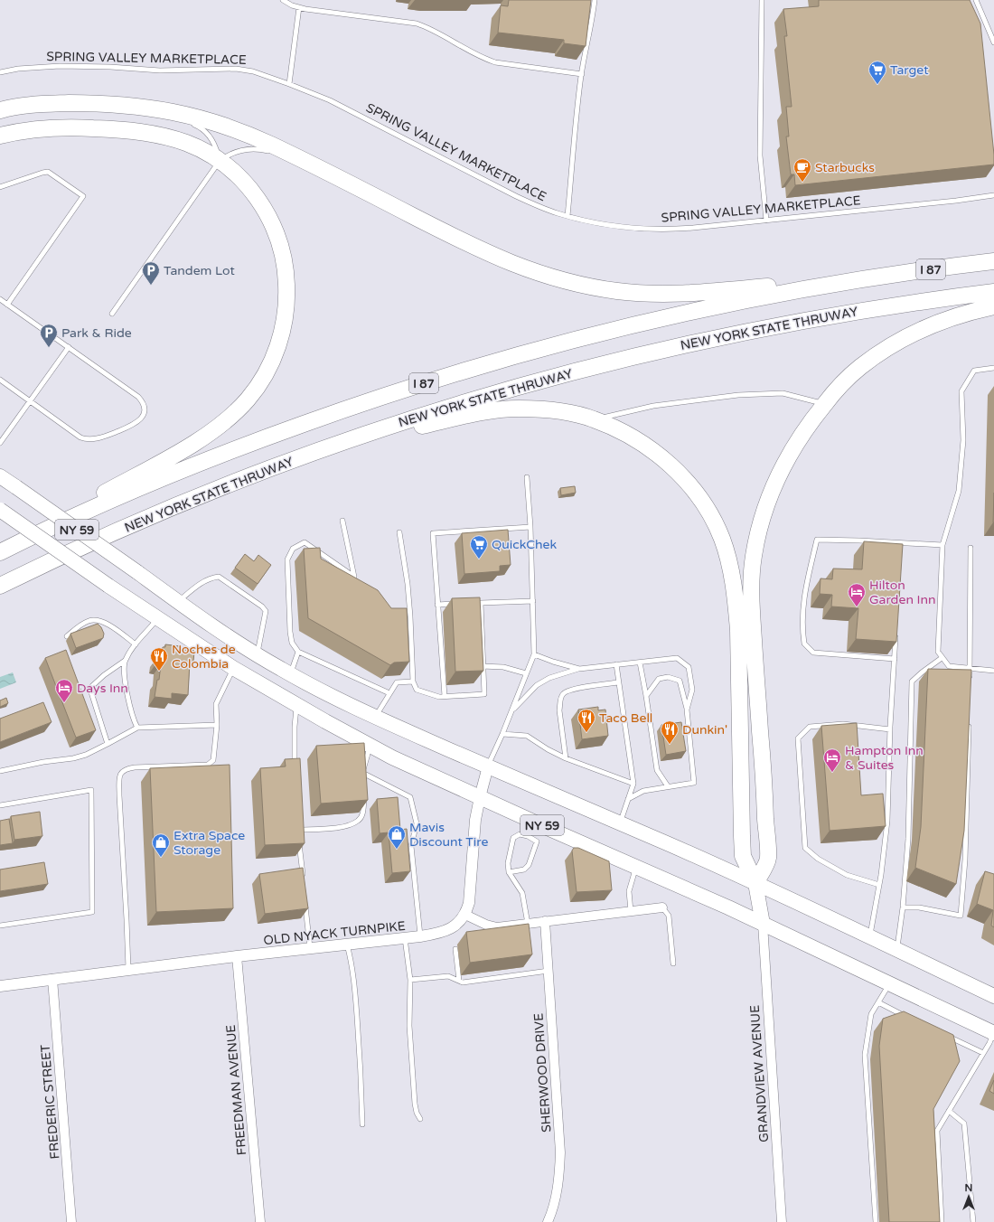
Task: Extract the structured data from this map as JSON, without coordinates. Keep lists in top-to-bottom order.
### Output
{
  "streets": {
    "highway": ["I 87", "NEW YORK STATE THRUWAY"],
    "main road": ["NY 59"],
    "street": [
      "OLD NYACK TURNPIKE",
      "SHERWOOD DRIVE",
      "GRANDVIEW AVENUE",
      "FREEDMAN AVENUE",
      "FREDERIC STREET"
    ],
    "lane": ["SPRING VALLEY MARKETPLACE"]
  },
  "crossings": [
    ["NY 59", "GRANDVIEW AVENUE"],
    ["OLD NYACK TURNPIKE", "FREEDMAN AVENUE"],
    ["OLD NYACK TURNPIKE", "FREDERIC STREET"]
  ],
  "places": {
    "supermarket": ["Target", "QuickChek"],
    "cafe": ["Starbucks"],
    "parking": ["Tandem Lot", "Park & Ride"],
    "hotel": ["Hilton Garden Inn", "Days Inn", "Hampton Inn & Suites"],
    "restaurant": ["Noches de Colombia", "Taco Bell", "Dunkin'"],
    "shop": ["Mavis Discount Tire", "Extra Space Storage"]
  },
  "north": "top"
}
